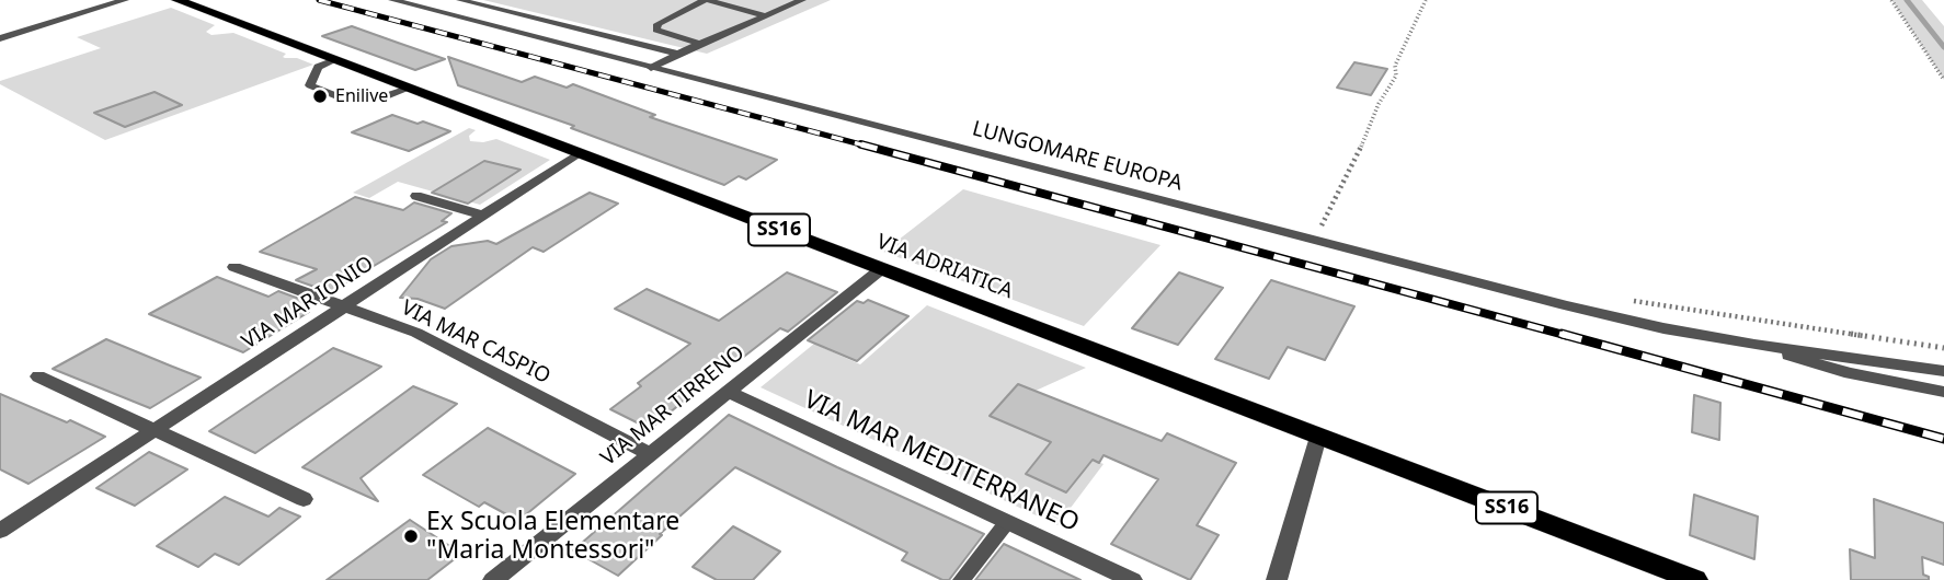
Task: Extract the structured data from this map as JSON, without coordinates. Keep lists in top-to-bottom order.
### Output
{
  "streets": {
    "main road": ["SS16", "VIA ADRIATICA"],
    "street": [
      "LUNGOMARE EUROPA",
      "VIA MAR IONIO",
      "VIA MAR CASPIO",
      "VIA MAR TIRRENO",
      "VIA MAR MEDITERRANEO"
    ]
  },
  "crossings": [
    ["VIA ADRIATICA", "VIA MAR IONIO"],
    ["VIA ADRIATICA", "VIA MAR TIRRENO"],
    ["VIA MAR IONIO", "VIA MAR CASPIO"],
    ["VIA MAR CASPIO", "VIA MAR TIRRENO"],
    ["VIA MAR TIRRENO", "VIA MAR MEDITERRANEO"]
  ],
  "places": ["Enilive", "Ex Scuola Elementare \"Maria Montessori\""]
}
